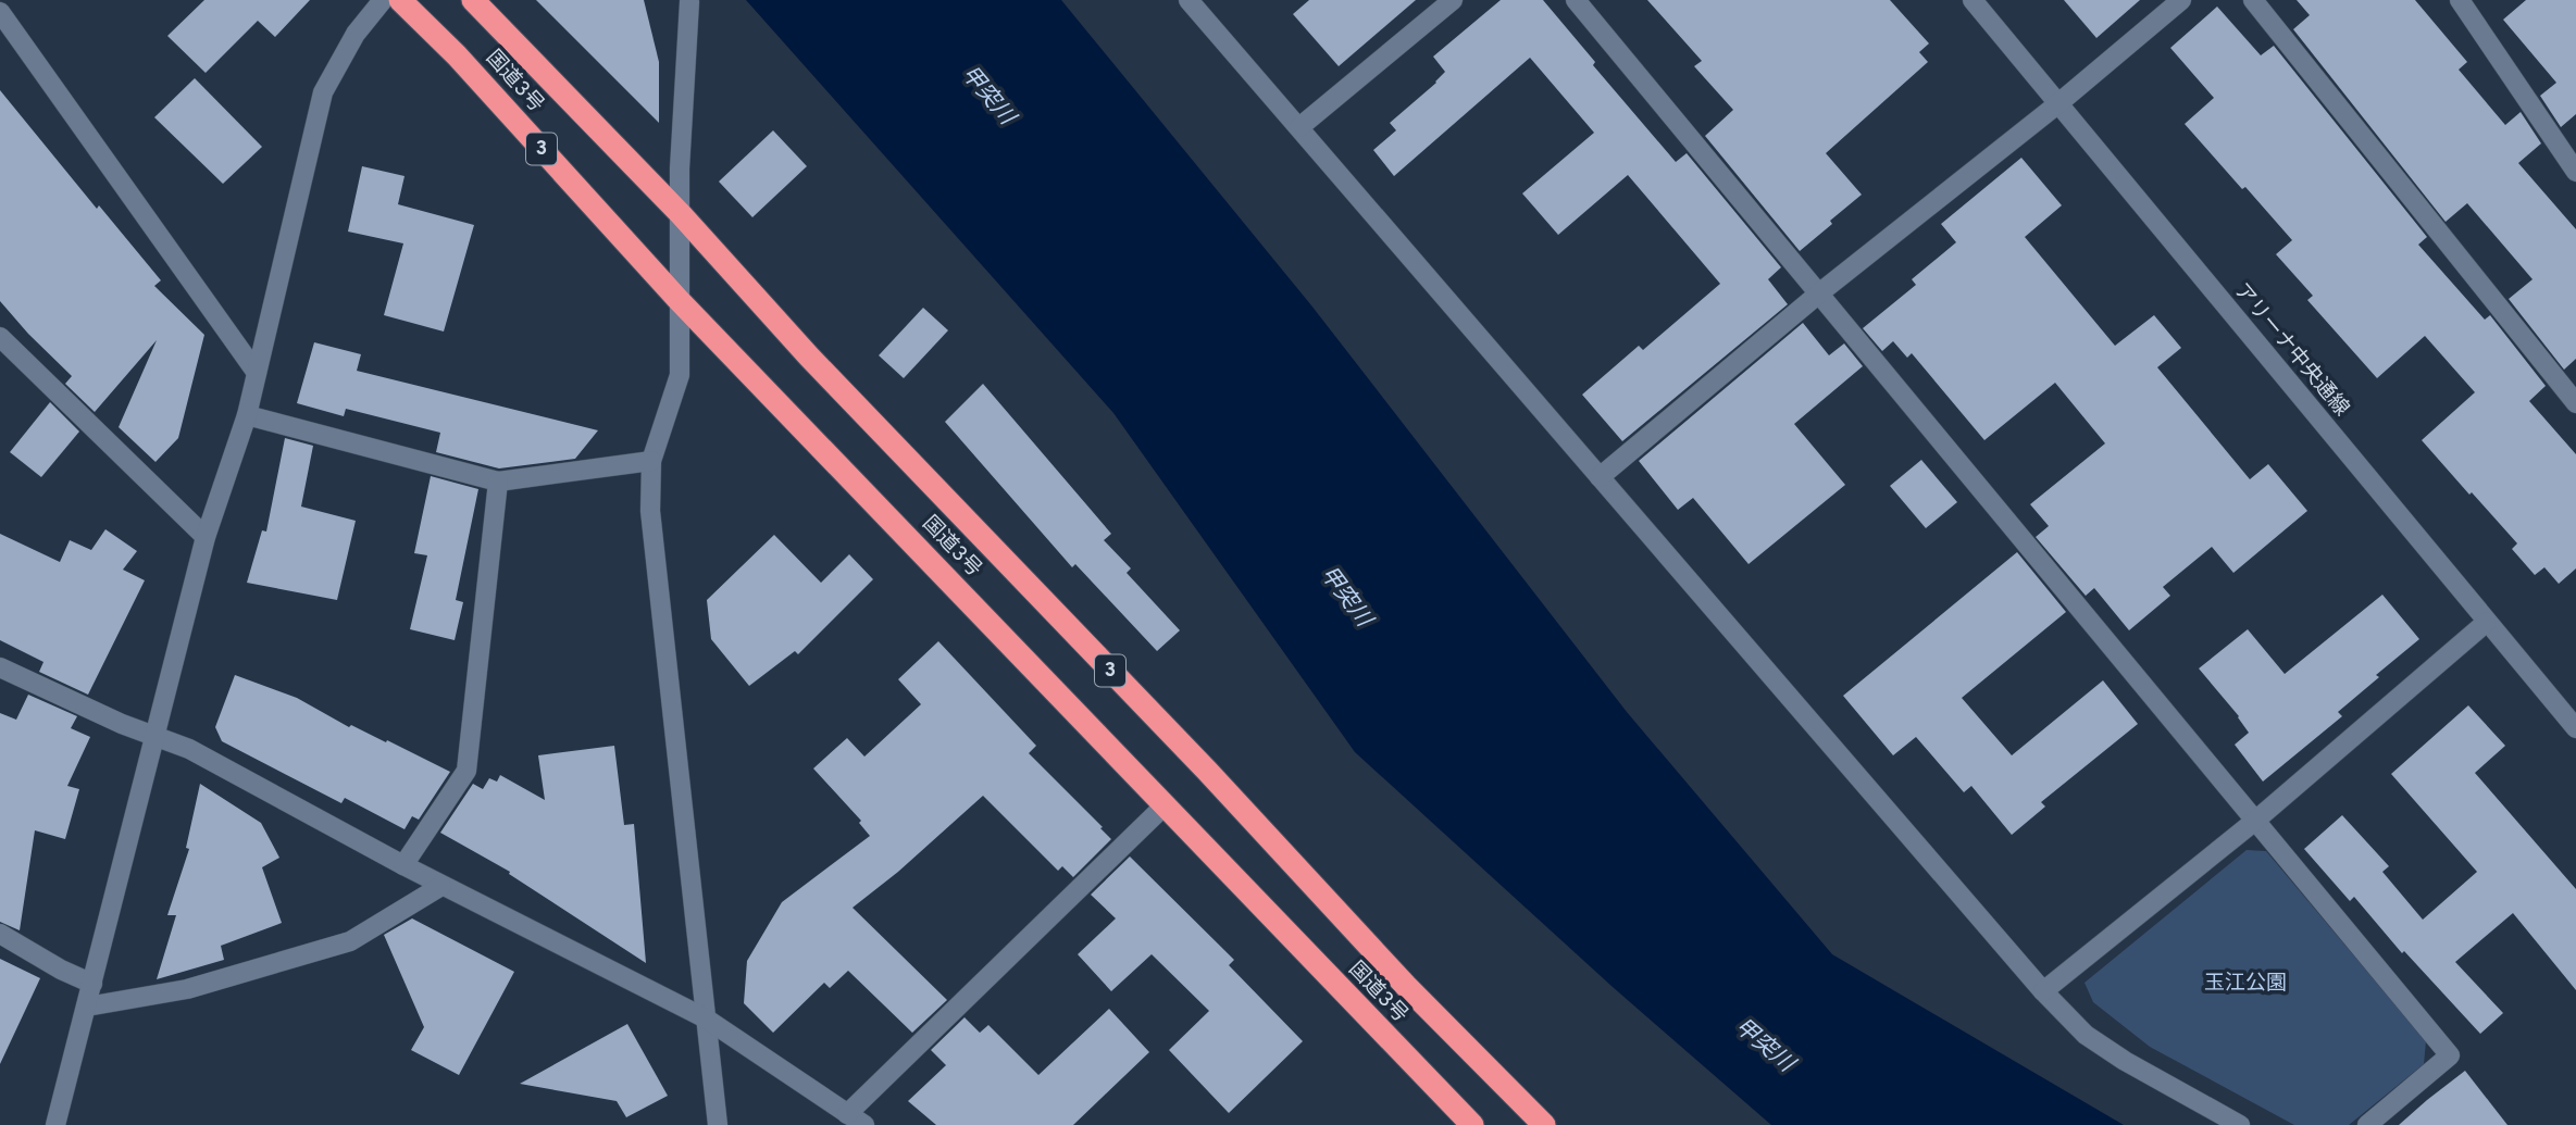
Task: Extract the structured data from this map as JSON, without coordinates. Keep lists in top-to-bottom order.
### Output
{
  "streets": {
    "highway": ["国道3号", "3"],
    "street": ["アリーナ中央通線"]
  },
  "water": ["甲突川"],
  "parks": ["玉江公園"]
}
